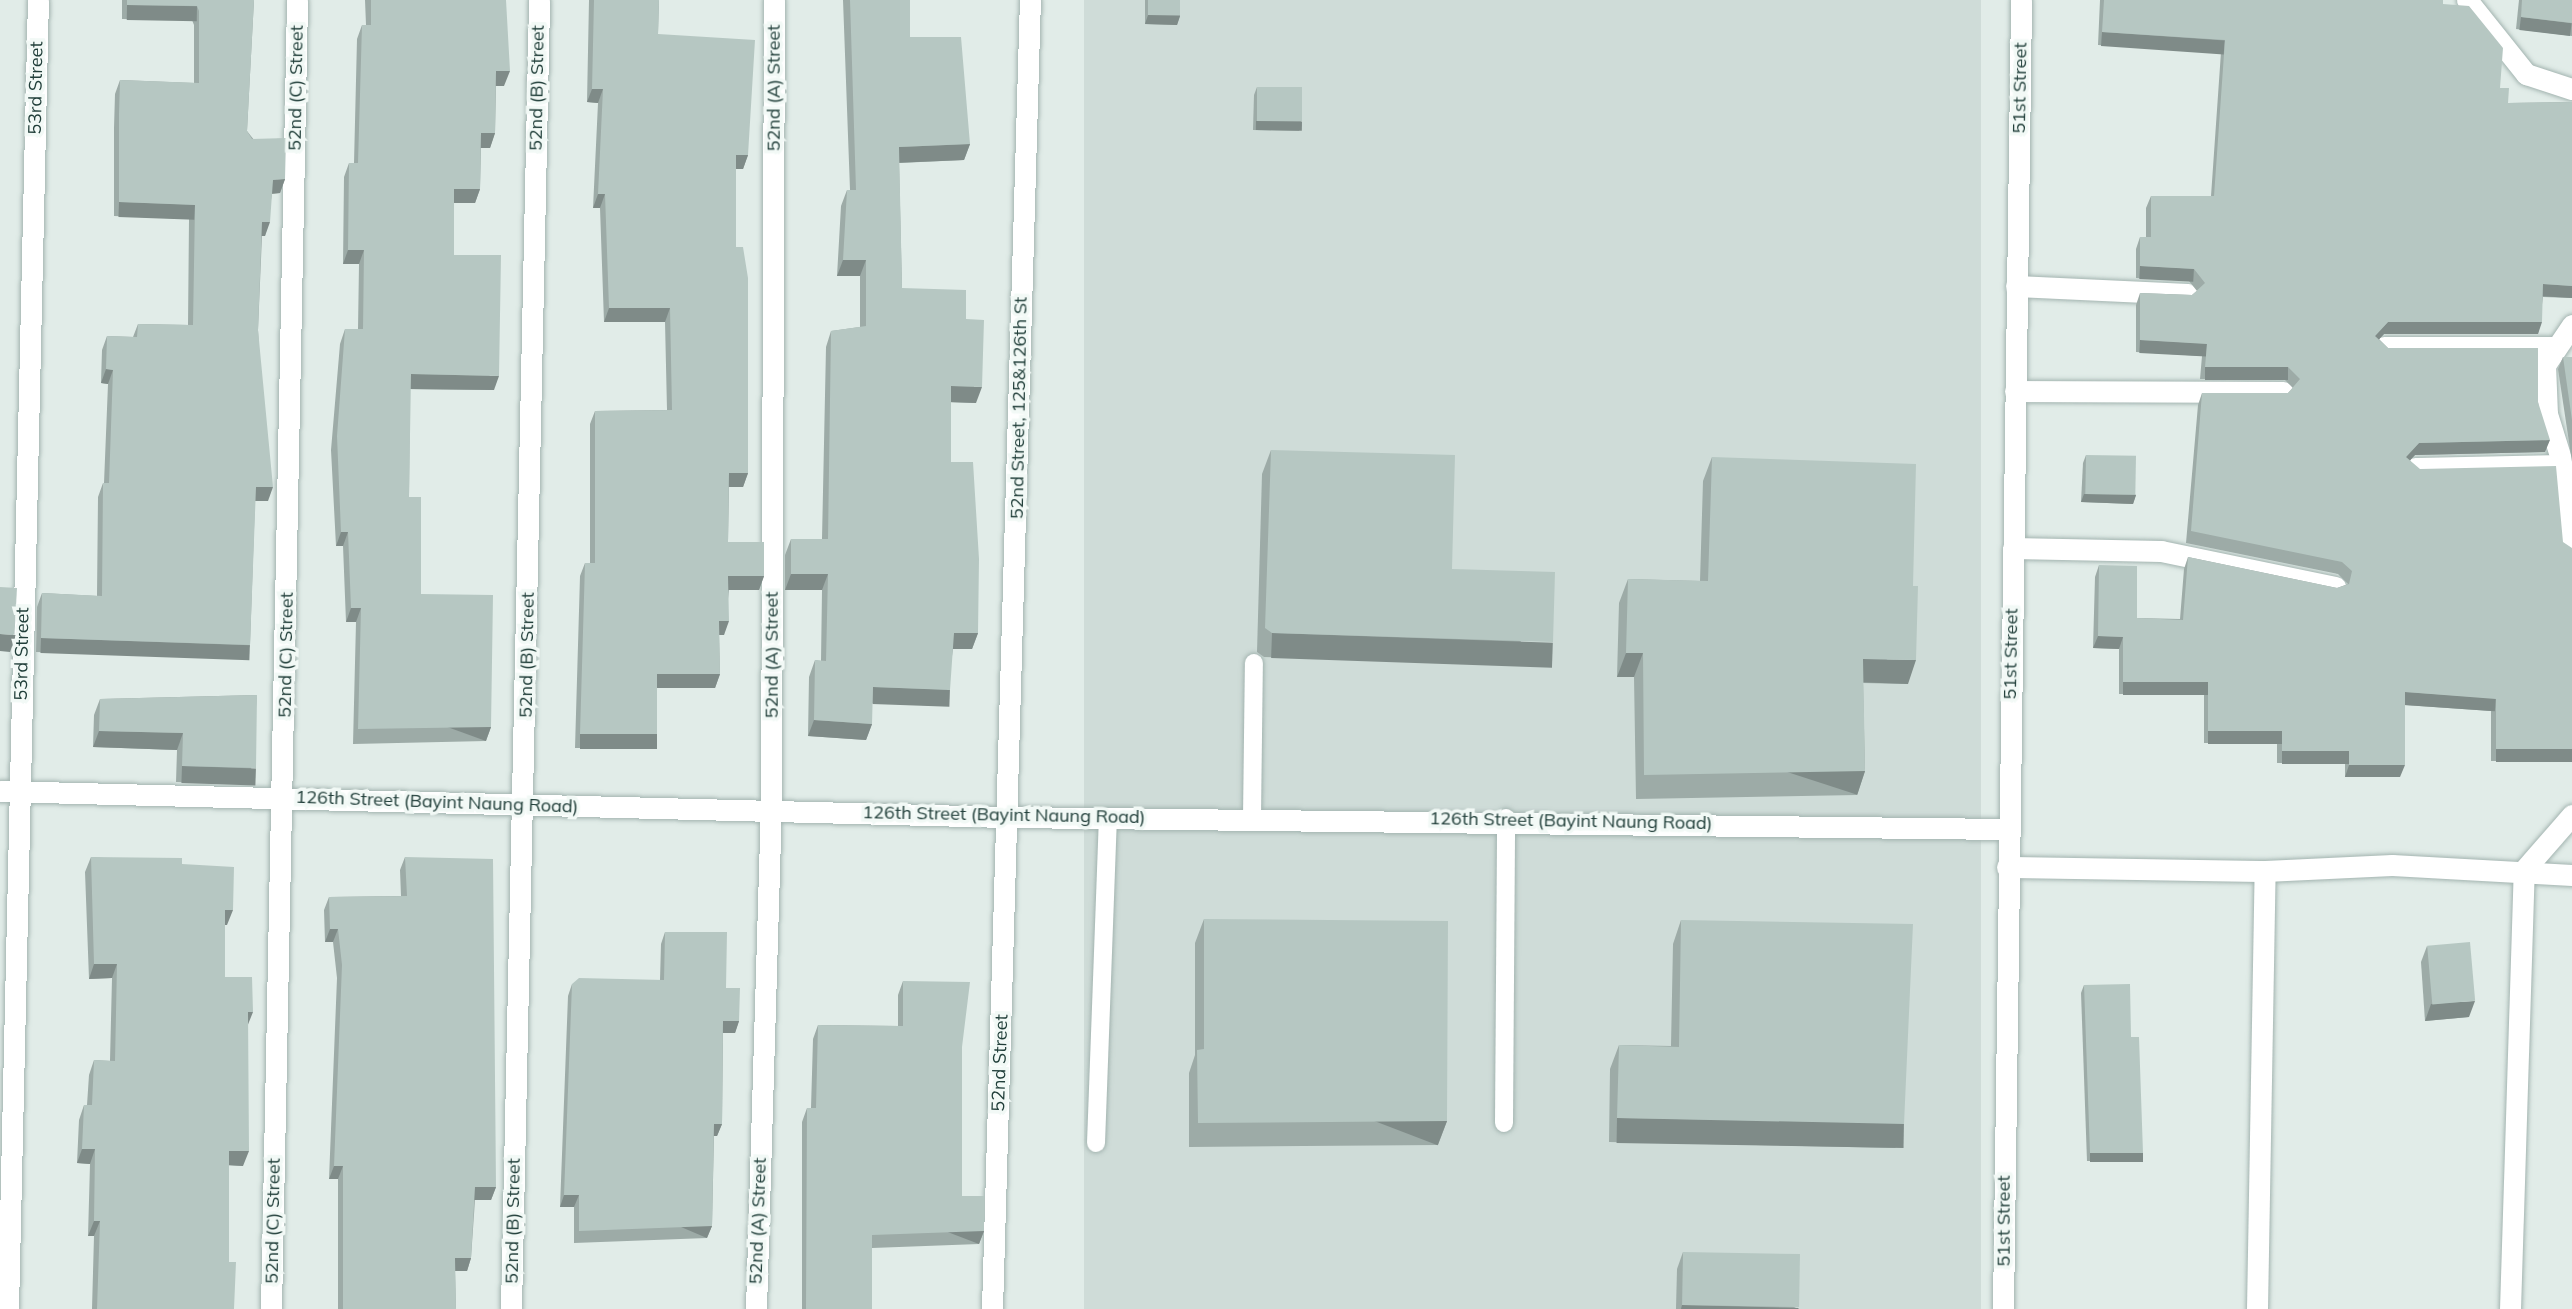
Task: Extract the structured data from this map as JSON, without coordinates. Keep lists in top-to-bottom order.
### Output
{
  "streets": {
    "street": [
      "53rd Street",
      "52nd (C) Street",
      "52nd (B) Street",
      "52nd (A) Street",
      "51st Street",
      "52nd Street, 125&126th St",
      "126th Street (Bayint Naung Road)",
      "52nd Street"
    ]
  },
  "crossings": [
    ["53rd Street", "126th Street (Bayint Naung Road)"],
    ["52nd (C) Street", "126th Street (Bayint Naung Road)"],
    ["52nd (B) Street", "126th Street (Bayint Naung Road)"],
    ["52nd (A) Street", "126th Street (Bayint Naung Road)"],
    ["51st Street", "126th Street (Bayint Naung Road)"],
    ["52nd Street, 125&126th St", "126th Street (Bayint Naung Road)"],
    ["52nd Street, 125&126th St", "52nd Street"],
    ["126th Street (Bayint Naung Road)", "52nd Street"]
  ]
}
